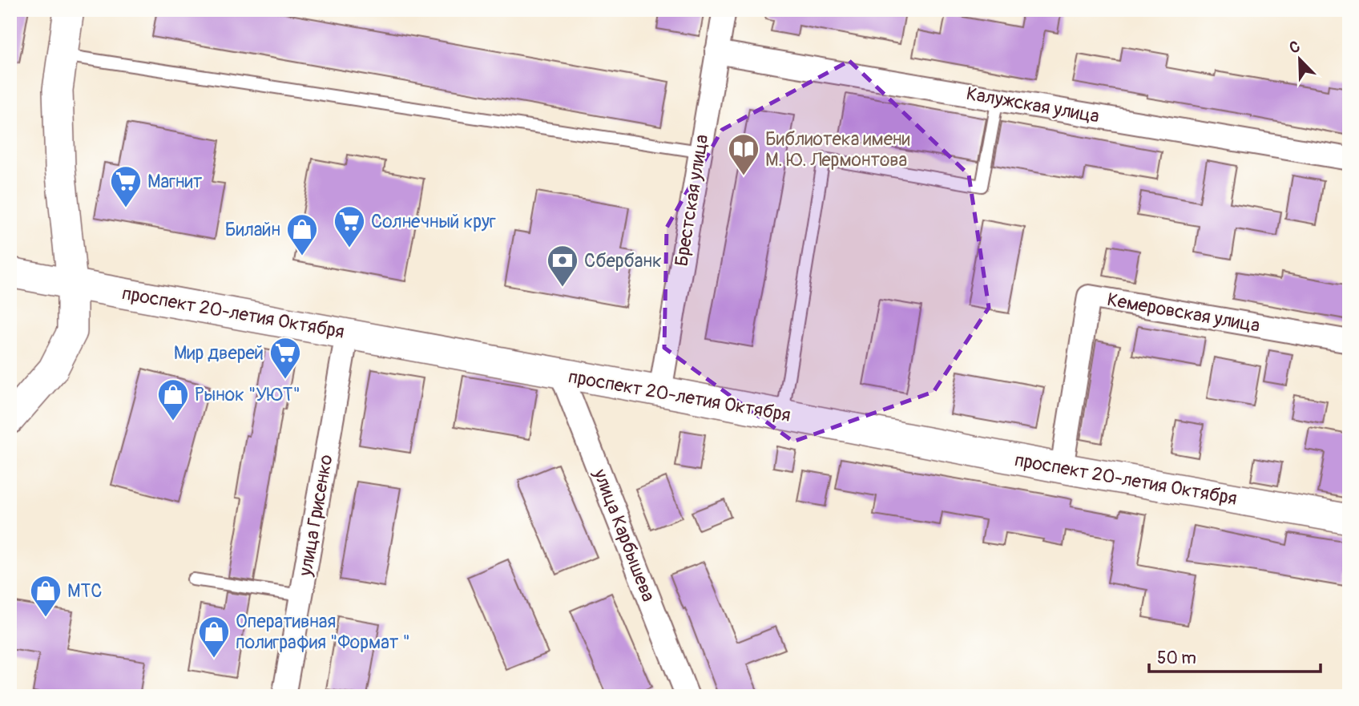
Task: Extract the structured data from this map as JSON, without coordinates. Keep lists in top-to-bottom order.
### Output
{
  "streets": {
    "street": [
      "Калужская улица",
      "Брестская улица",
      "проспект 20-летия Октября",
      "Кемеровская улица",
      "улица Грисенко",
      "улица Карбышева"
    ]
  },
  "crossings": [
    ["Калужская улица", "Брестская улица"],
    ["Брестская улица", "проспект 20-летия Октября"],
    ["проспект 20-летия Октября", "Кемеровская улица"],
    ["проспект 20-летия Октября", "улица Грисенко"],
    ["проспект 20-летия Октября", "улица Карбышева"]
  ],
  "places": {
    "library": ["Библиотека имени М. Ю. Лермонтова"],
    "supermarket": ["Магнит", "Солнечный круг", "Мир дверей"],
    "shop": [
      "Билайн",
      "Рынок \"УЮТ\"",
      "МТС",
      "Оперативная полиграфия \"Формат \""
    ],
    "bank": ["Сбербанк"]
  },
  "scale_bar": "50 m",
  "north": "top left"
}
